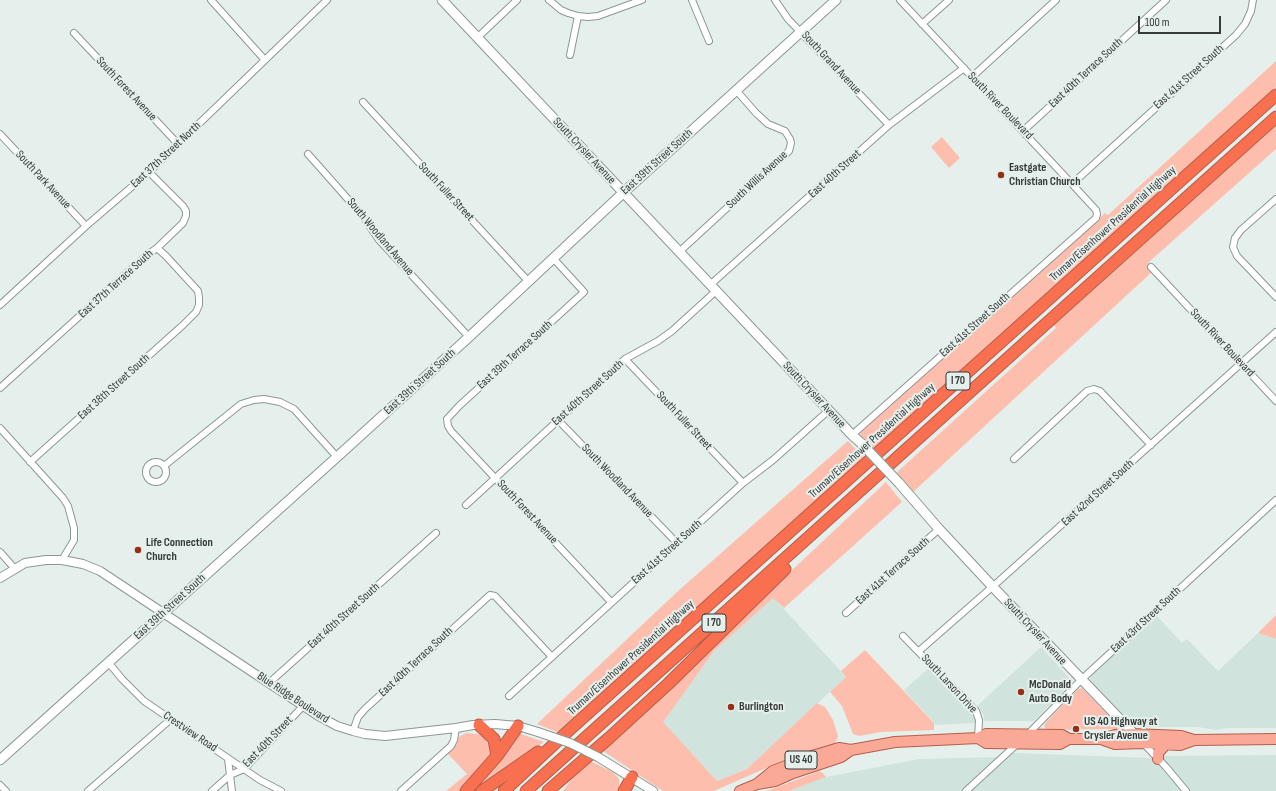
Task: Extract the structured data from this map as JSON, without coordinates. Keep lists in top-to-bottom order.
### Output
{
  "streets": {
    "highway": ["Truman/Eisenhower Presidential Highway", "I 70"],
    "main road": ["South Crysler Avenue", "East 39th Street South", "US 40"],
    "street": [
      "South Grand Avenue",
      "East 40th Terrace South",
      "East 41st Street South",
      "South Forest Avenue",
      "South River Boulevard",
      "East 37th Street North",
      "East 40th Street",
      "South Park Avenue",
      "South Willis Avenue",
      "South Fuller Street",
      "South Woodland Avenue",
      "East 37th Terrace South",
      "East 39th Terrace South",
      "East 38th Street South",
      "East 40th Street South",
      "East 42nd Street South",
      "East 41st Terrace South",
      "East 43rd Street South",
      "South Larson Drive",
      "Blue Ridge Boulevard",
      "Crestview Road"
    ]
  },
  "crossings": [
    ["South Grand Avenue", "East 39th Street South"],
    ["South Grand Avenue", "East 40th Street"],
    ["East 40th Terrace South", "East 41st Street South"],
    ["East 40th Terrace South", "South River Boulevard"],
    ["East 40th Terrace South", "Blue Ridge Boulevard"],
    ["East 41st Street South", "South Forest Avenue"],
    ["East 41st Street South", "South River Boulevard"],
    ["East 41st Street South", "South Crysler Avenue"],
    ["East 41st Street South", "South Fuller Street"],
    ["East 41st Street South", "South Woodland Avenue"],
    ["South Forest Avenue", "East 37th Street North"],
    ["South Forest Avenue", "East 39th Terrace South"],
    ["South Forest Avenue", "East 40th Street South"],
    ["South River Boulevard", "East 40th Street"],
    ["South River Boulevard", "East 42nd Street South"],
    ["South Crysler Avenue", "East 39th Street South"],
    ["South Crysler Avenue", "East 40th Street"],
    ["South Crysler Avenue", "South Willis Avenue"],
    ["South Crysler Avenue", "East 40th Street South"],
    ["South Crysler Avenue", "East 42nd Street South"],
    ["South Crysler Avenue", "East 41st Terrace South"],
    ["South Crysler Avenue", "East 43rd Street South"],
    ["South Crysler Avenue", "US 40"],
    ["East 37th Street North", "South Park Avenue"],
    ["East 37th Street North", "East 37th Terrace South"],
    ["East 39th Street South", "South Willis Avenue"],
    ["East 39th Street South", "South Fuller Street"],
    ["East 39th Street South", "South Woodland Avenue"],
    ["East 39th Street South", "East 39th Terrace South"],
    ["East 39th Street South", "Blue Ridge Boulevard"],
    ["East 39th Street South", "Crestview Road"],
    ["East 40th Street", "East 40th Street South"],
    ["East 40th Street", "Blue Ridge Boulevard"],
    ["East 40th Street", "Crestview Road"],
    ["South Fuller Street", "East 40th Street South"],
    ["South Woodland Avenue", "East 40th Street South"],
    ["East 37th Terrace South", "East 38th Street South"],
    ["East 40th Street South", "Blue Ridge Boulevard"],
    ["East 42nd Street South", "South Larson Drive"],
    ["East 43rd Street South", "US 40"],
    ["South Larson Drive", "US 40"]
  ],
  "places": [
    "Eastgate Christian Church",
    "Life Connection Church",
    "McDonald Auto Body",
    "Burlington",
    "US 40 Highway at Crysler Avenue"
  ],
  "scale_bar": "100 m"
}
